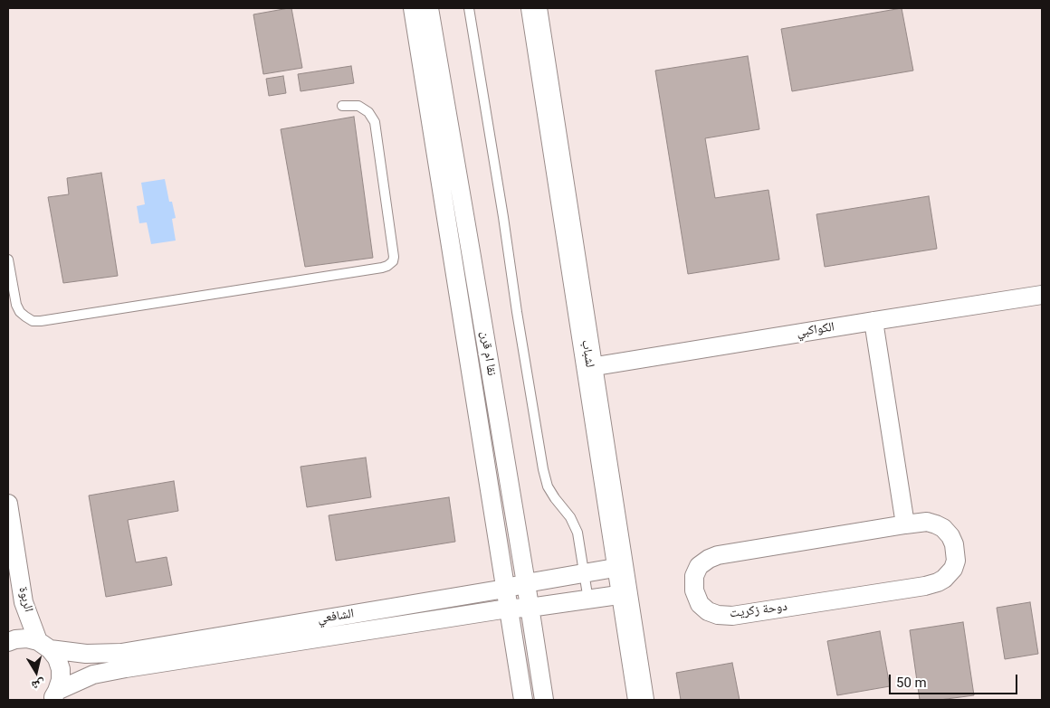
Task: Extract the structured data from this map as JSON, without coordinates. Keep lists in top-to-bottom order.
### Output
{
  "streets": {
    "street": [
      "الكواكبي",
      "نقا ام قرن",
      "لشباب",
      "الربوة",
      "دوحة زكريت",
      "الشافعي"
    ]
  },
  "crossings": [
    ["الكواكبي", "لشباب"],
    ["نقا ام قرن", "الشافعي"],
    ["لشباب", "الشافعي"],
    ["الربوة", "الشافعي"]
  ],
  "scale_bar": "50 m",
  "north": "bottom"
}
